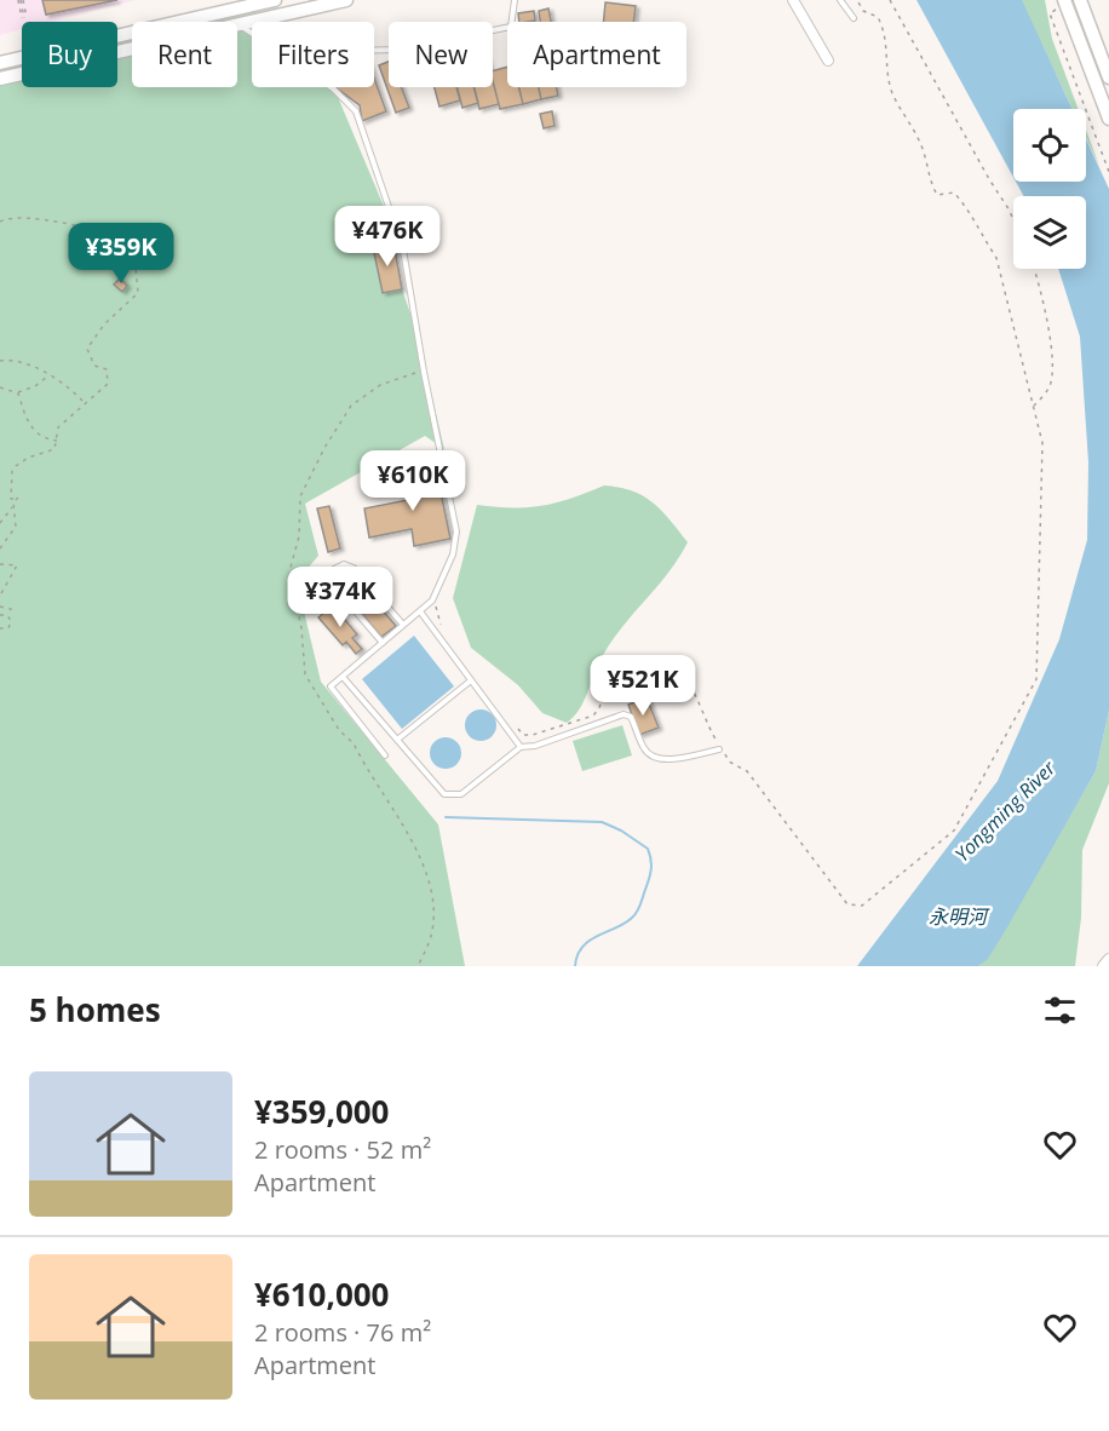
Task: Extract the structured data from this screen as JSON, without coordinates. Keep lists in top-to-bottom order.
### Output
{
  "water": ["Yongming River", "永明河"],
  "page": {
    "chip": [
      "Buy",
      "Rent",
      "Filters",
      "New",
      "Apartment"
    ],
    "price": [
      "¥476K",
      "¥359K",
      "¥610K",
      "¥374K",
      "¥521K"
    ],
    "heading": "5 homes",
    "list": [
      {
        "name": "¥359,000",
        "note": "2 rooms · 52 m² · Apartment"
      },
      {
        "name": "¥610,000",
        "note": "2 rooms · 76 m² · Apartment"
      }
    ]
  }
}
